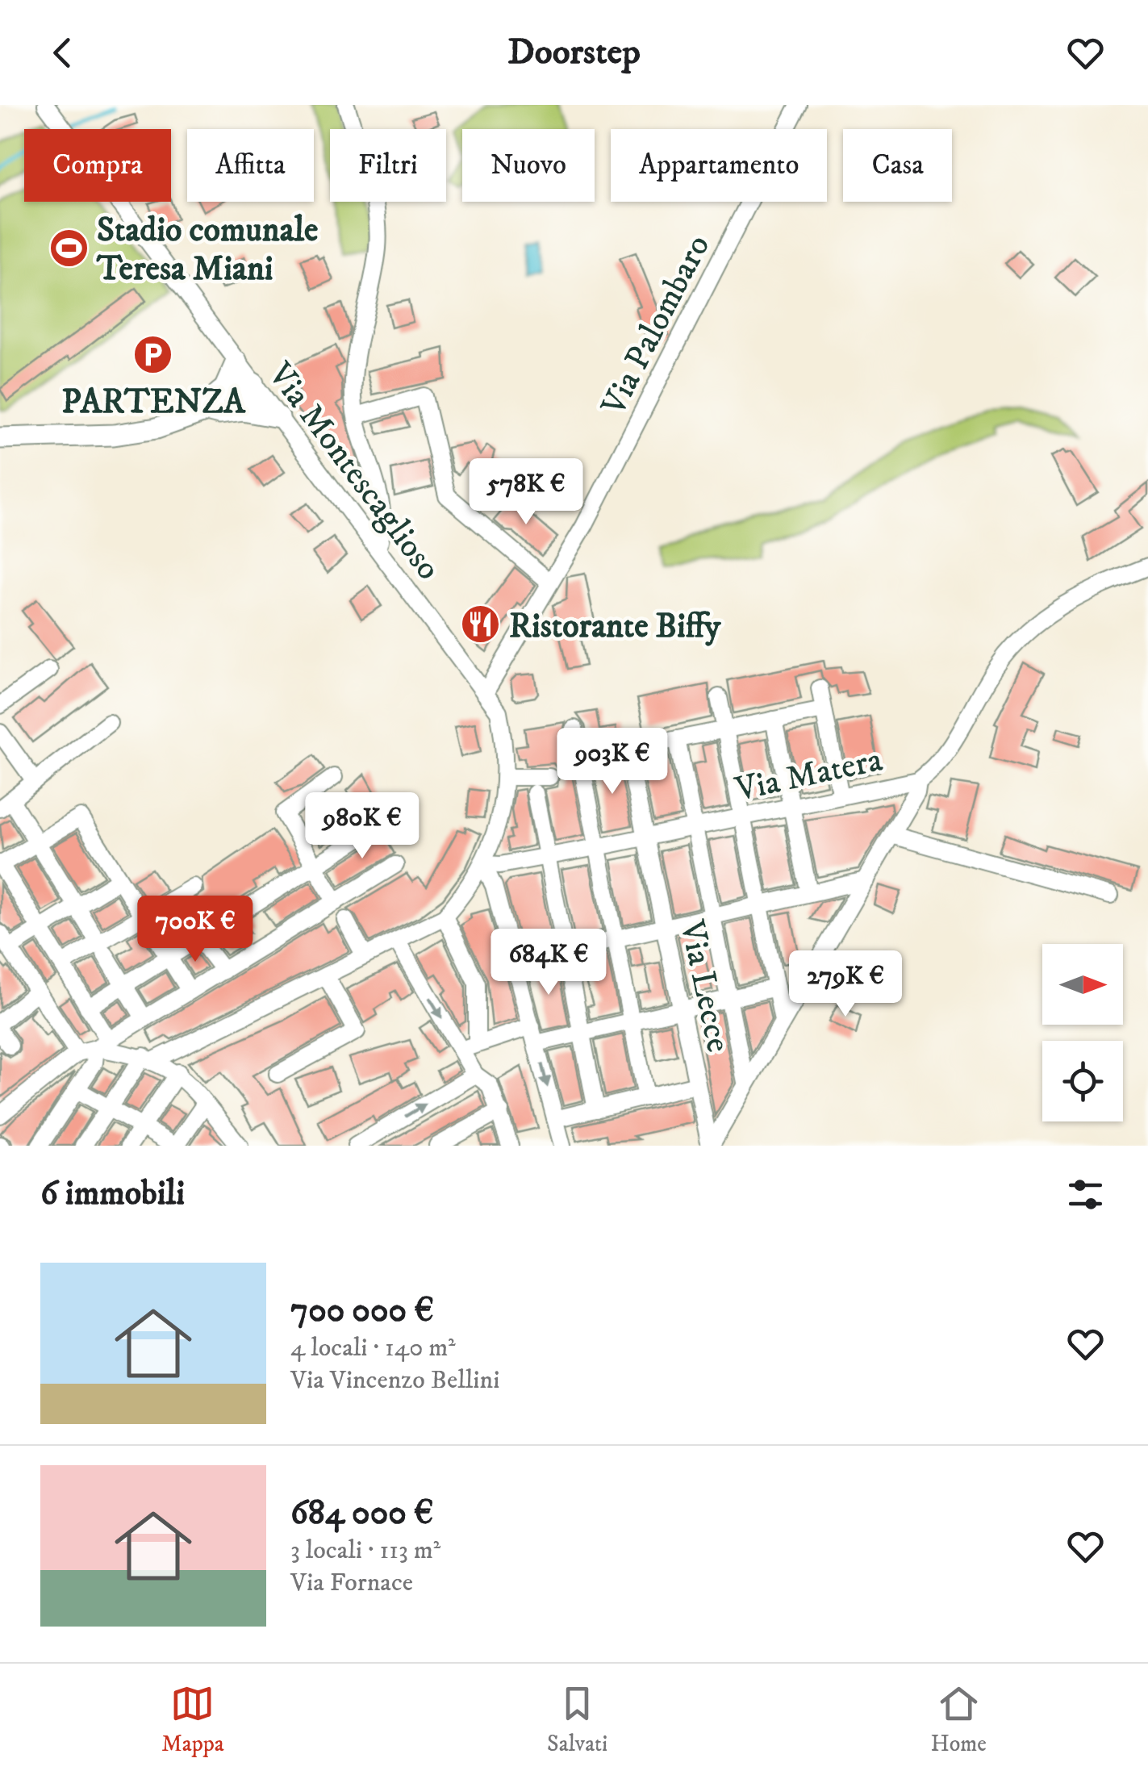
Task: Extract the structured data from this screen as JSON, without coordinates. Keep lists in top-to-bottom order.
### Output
{
  "streets": {
    "street": [
      "Via Palombaro",
      "Via Montescaglioso",
      "Via Matera",
      "Via Lecce"
    ]
  },
  "crossings": [
    ["Via Palombaro", "Via Montescaglioso"],
    ["Via Montescaglioso", "Via Matera"],
    ["Via Matera", "Via Lecce"]
  ],
  "places": {
    "sports": ["Stadio comunale Teresa Miani"],
    "parking": ["PARTENZA"],
    "restaurant": ["Ristorante Biffy"]
  },
  "north": "right",
  "page": {
    "header": "Doorstep",
    "chip": [
      "Compra",
      "Affitta",
      "Filtri",
      "Nuovo",
      "Appartamento",
      "Casa"
    ],
    "price": [
      "578K €",
      "903K €",
      "980K €",
      "700K €",
      "684K €",
      "279K €"
    ],
    "heading": "6 immobili",
    "list": [
      {
        "name": "700 000 €",
        "note": "4 locali · 140 m² · Via Vincenzo Bellini"
      },
      {
        "name": "684 000 €",
        "note": "3 locali · 113 m² · Via Fornace"
      }
    ],
    "tabs": ["Mappa", "Salvati", "Home"]
  }
}
